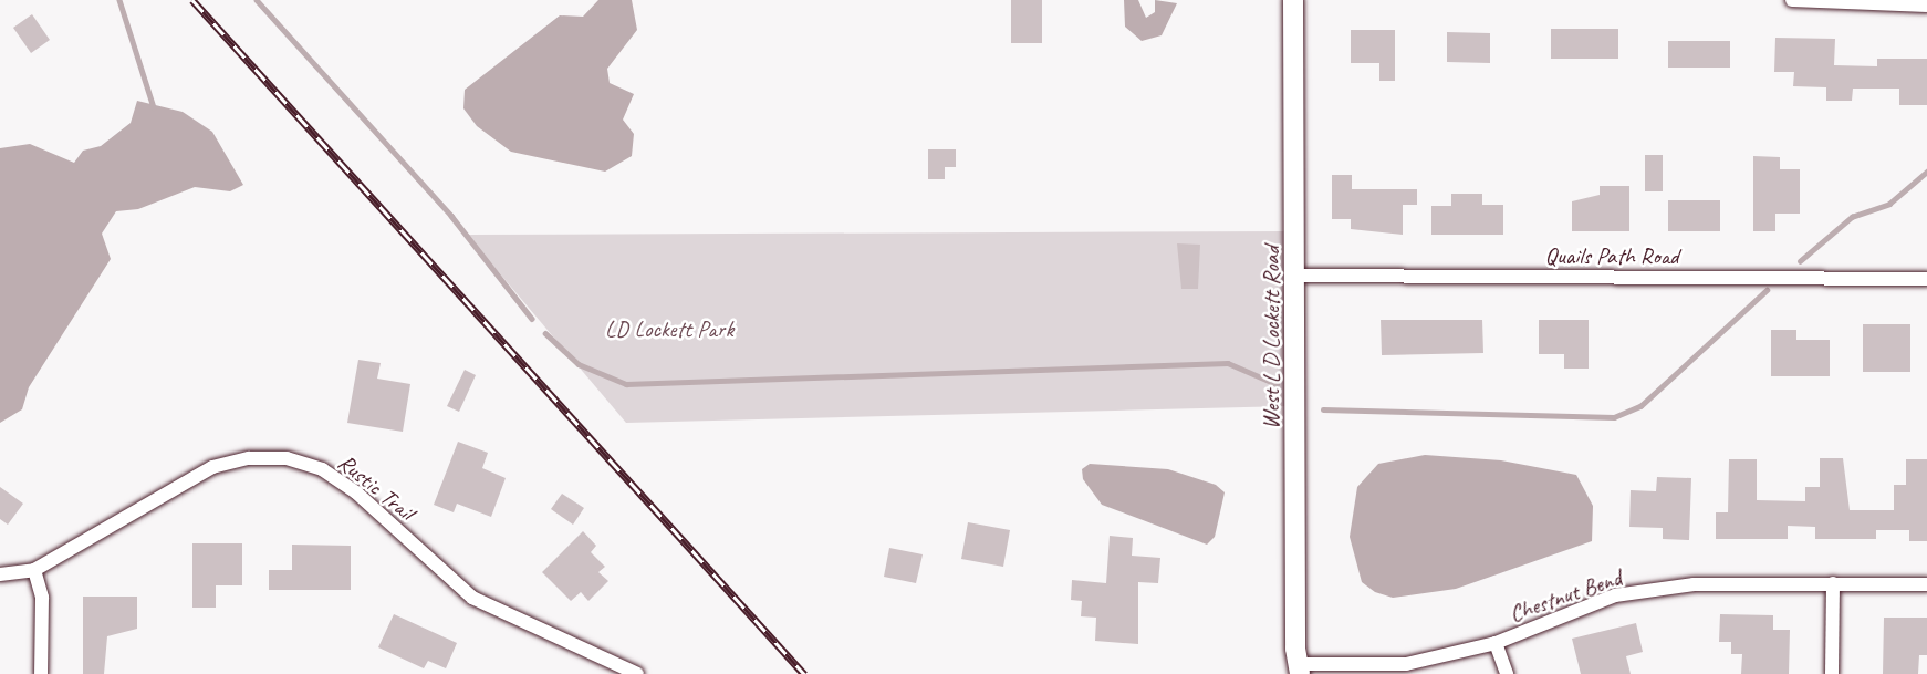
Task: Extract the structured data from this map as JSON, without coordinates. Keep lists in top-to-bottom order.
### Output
{
  "streets": {
    "main road": ["West L D Lockett Road"],
    "street": ["Quails Path Road", "Rustic Trail", "Chestnut Bend"]
  },
  "crossings": [
    ["Quails Path Road", "West L D Lockett Road"],
    ["West L D Lockett Road", "Chestnut Bend"]
  ],
  "parks": ["LD Lockett Park"]
}
